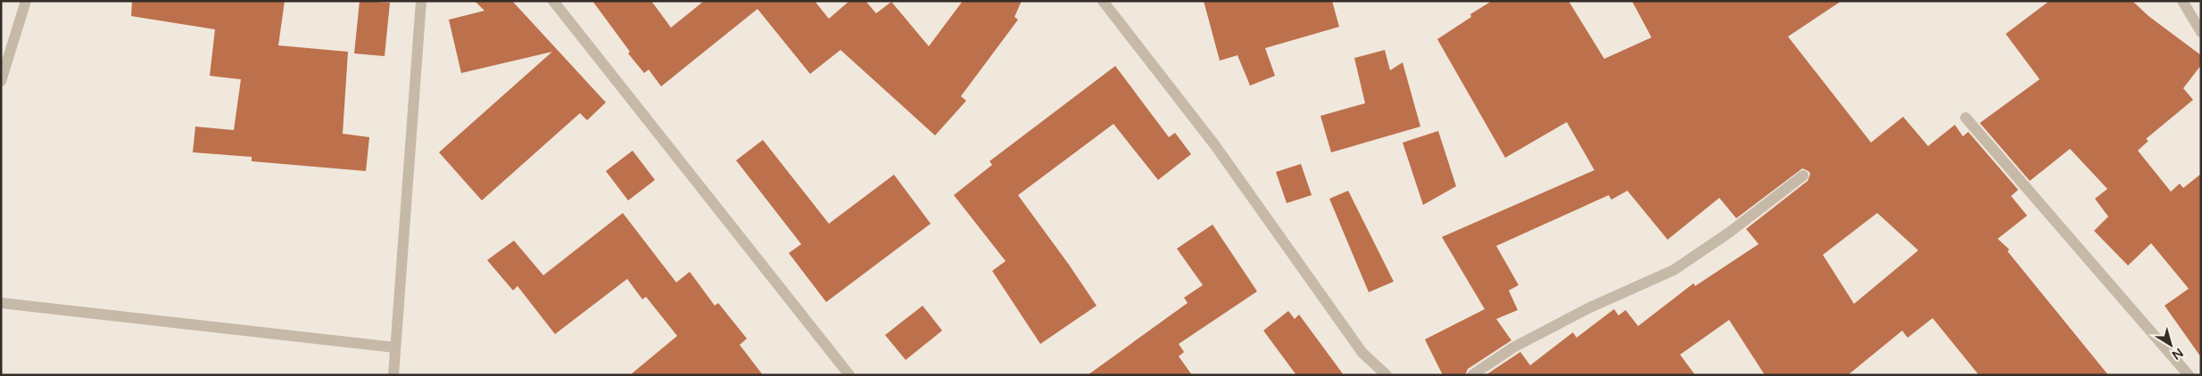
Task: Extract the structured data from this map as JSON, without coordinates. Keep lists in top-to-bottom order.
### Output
{
  "north": "bottom right"
}
